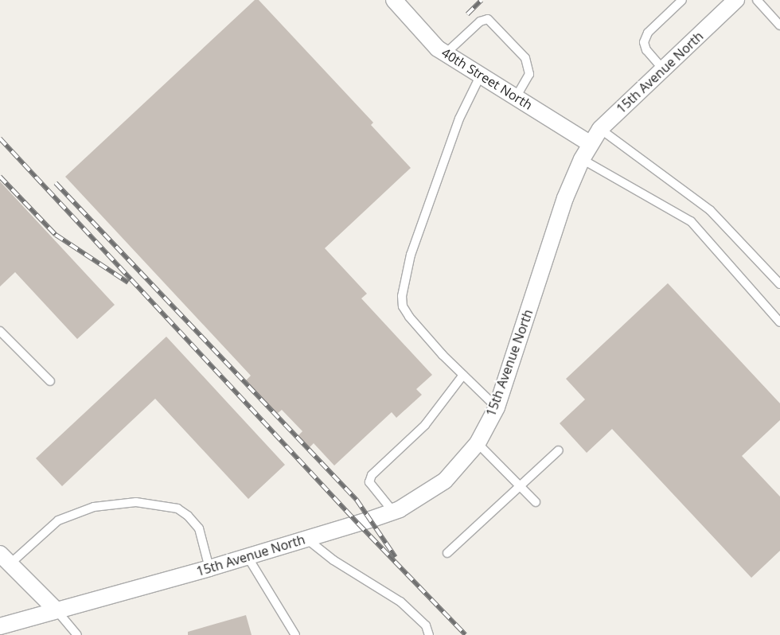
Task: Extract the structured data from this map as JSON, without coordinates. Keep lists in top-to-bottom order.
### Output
{
  "streets": {
    "street": ["15th Avenue North", "40th Street North"]
  },
  "crossings": [
    ["15th Avenue North", "40th Street North"]
  ]
}
